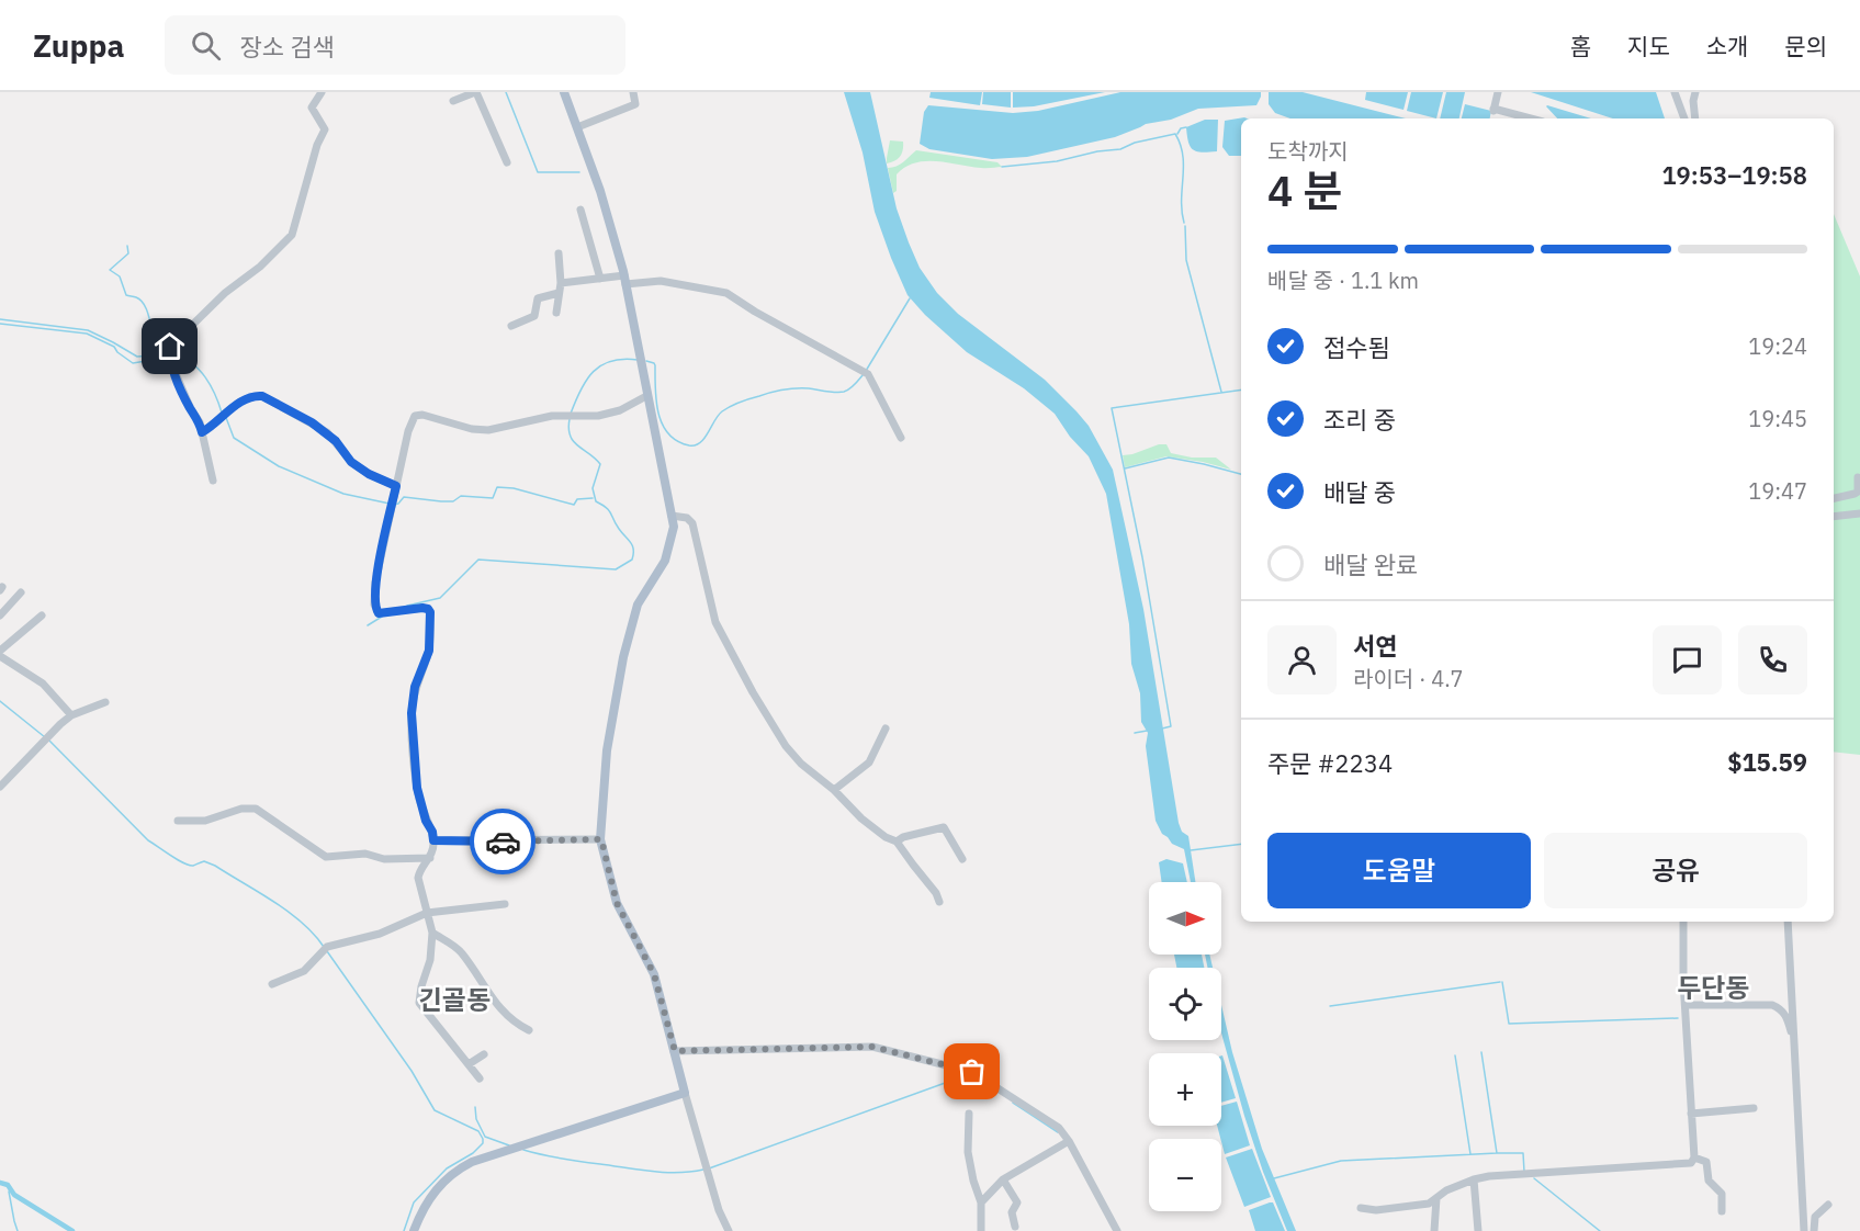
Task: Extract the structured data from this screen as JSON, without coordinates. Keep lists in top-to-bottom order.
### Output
{
  "districts": ["두단동", "긴골동"],
  "north": "right",
  "page": {
    "header": "Zuppa",
    "search": "장소 검색",
    "nav": [
      "홈",
      "지도",
      "소개",
      "문의"
    ],
    "heading": ["4 분", "도착까지", "19:53–19:58"],
    "panel": [
      "서연",
      "라이더 · 4.7",
      "주문 #2234",
      "$15.59"
    ],
    "bar": "배달 중 · 1.1 km",
    "list": [
      ["접수됨", "19:24"],
      ["조리 중", "19:45"],
      ["배달 중", "19:47"],
      "배달 완료"
    ],
    "buttons": ["도움말", "공유"],
    "map_buttons": ["+", "−"]
  }
}
